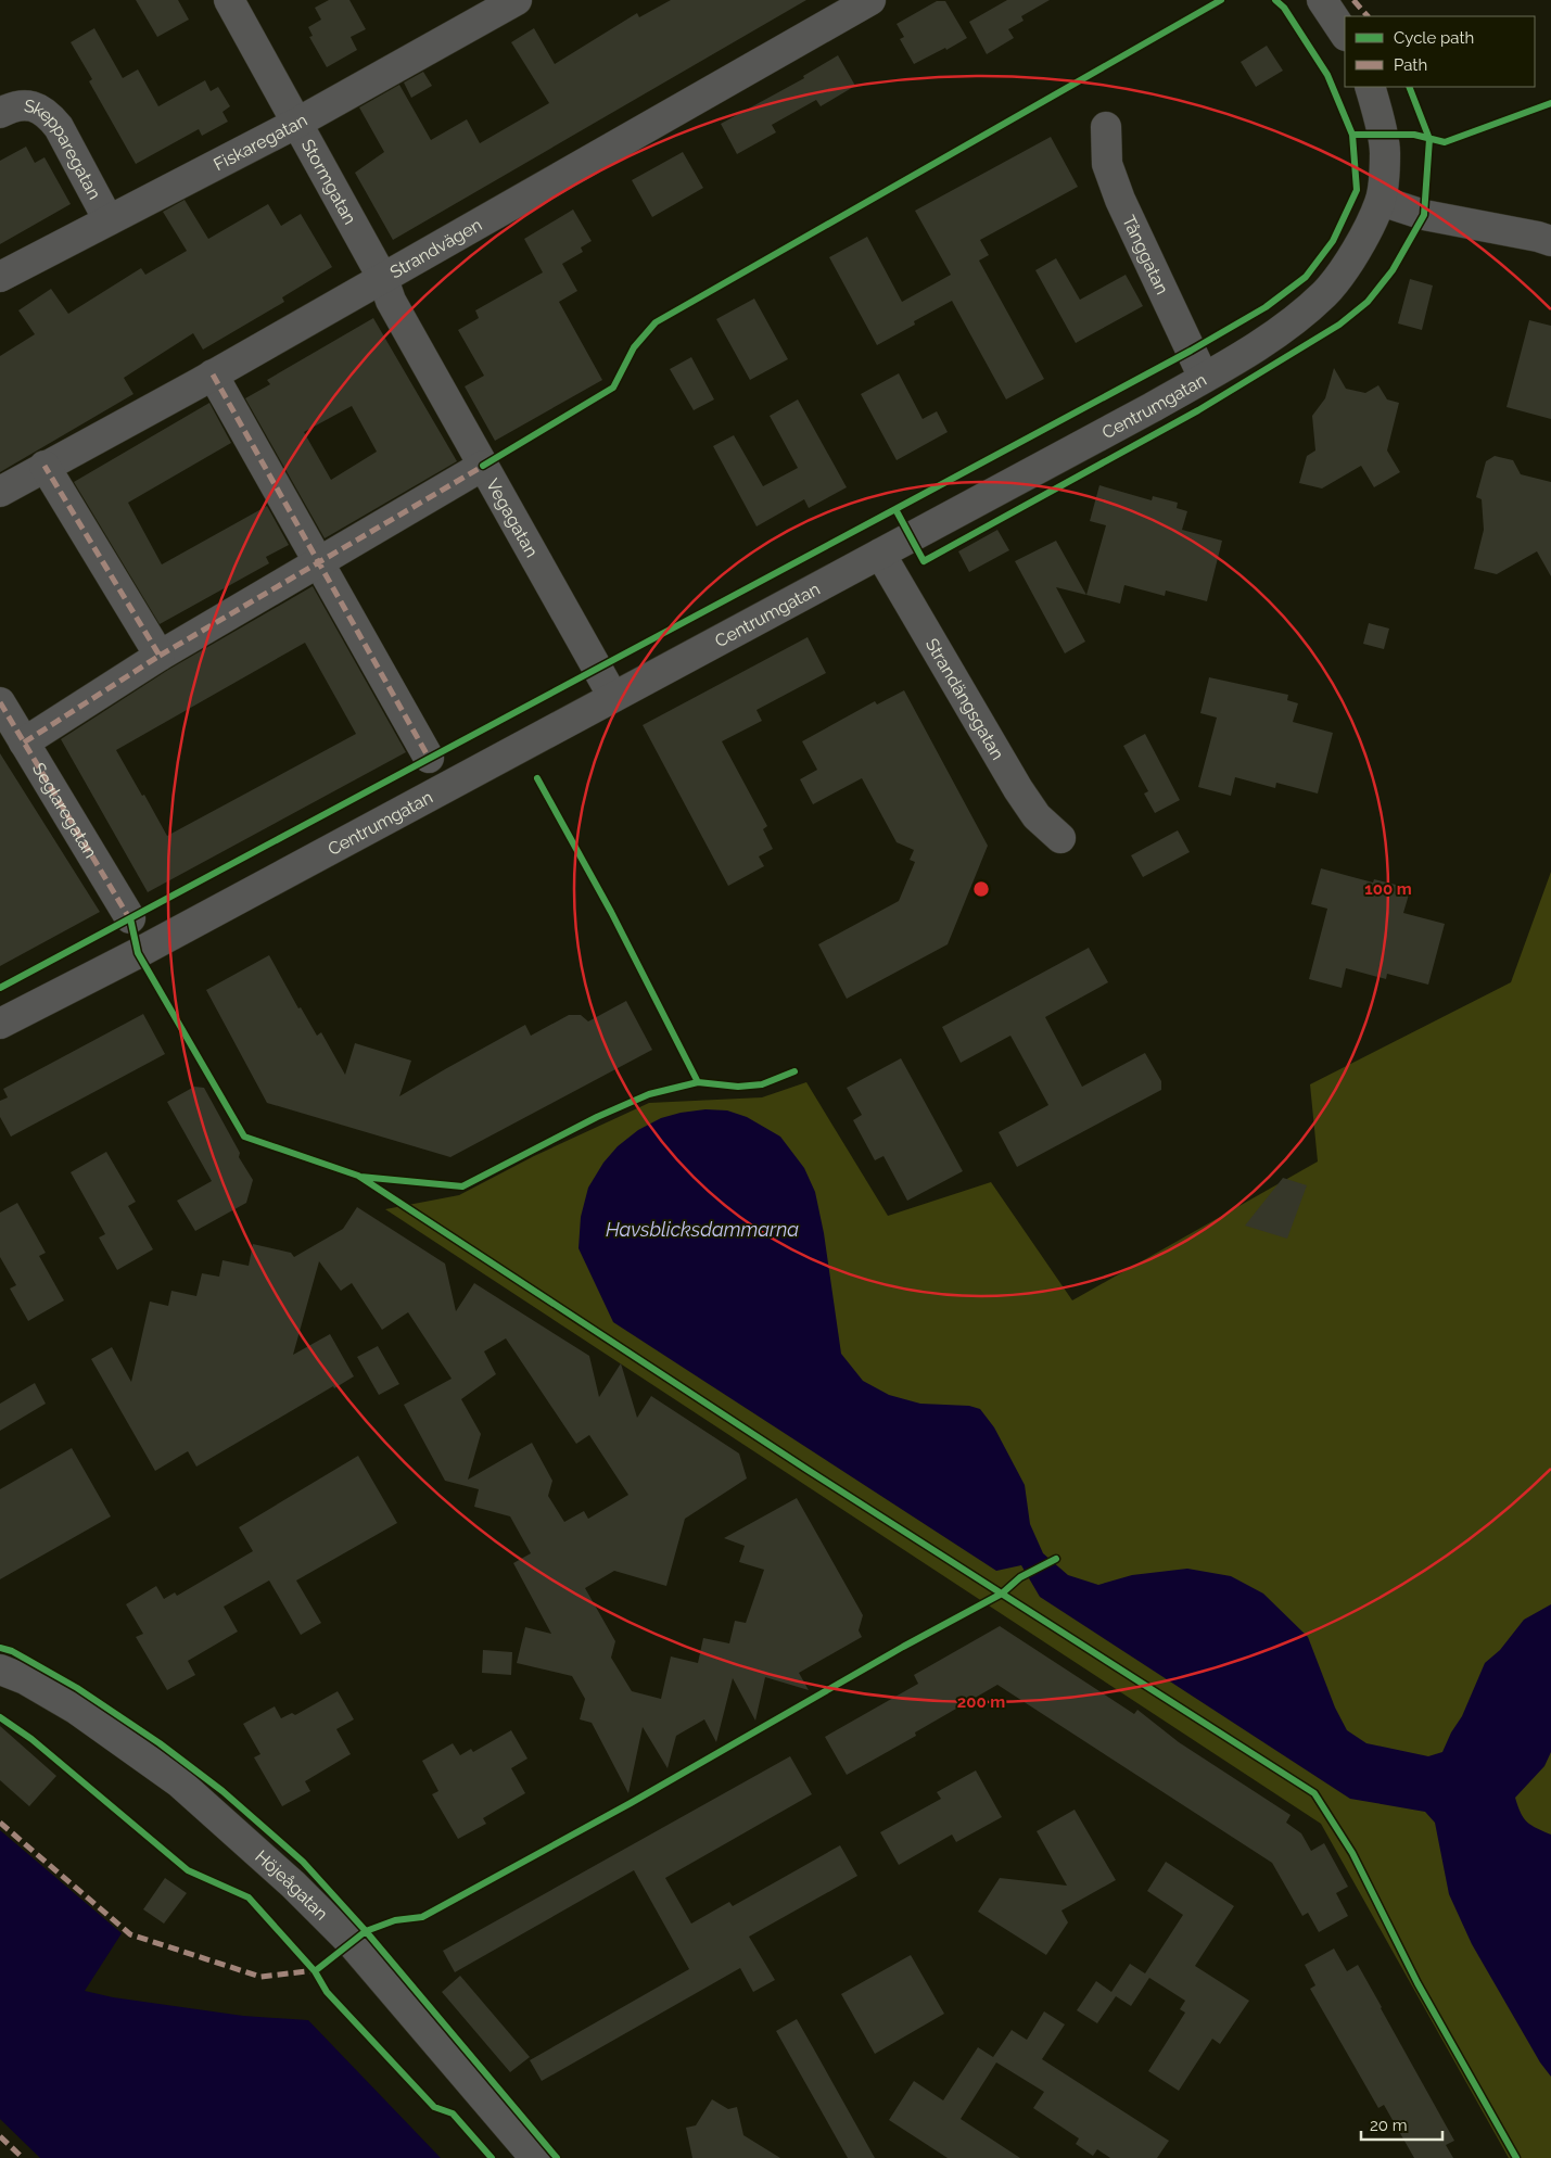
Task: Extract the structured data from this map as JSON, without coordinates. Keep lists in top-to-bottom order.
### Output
{
  "streets": {
    "street": [
      "Fiskaregatan",
      "Skepparegatan",
      "Stormgatan",
      "Strandvägen",
      "Tånggatan",
      "Centrumgatan",
      "Vegagatan",
      "Strandängsgatan",
      "Seglaregatan",
      "Höjeågatan"
    ]
  },
  "crossings": [
    ["Fiskaregatan", "Skepparegatan"],
    ["Fiskaregatan", "Stormgatan"],
    ["Stormgatan", "Strandvägen"],
    ["Stormgatan", "Vegagatan"],
    ["Strandvägen", "Vegagatan"],
    ["Tånggatan", "Centrumgatan"],
    ["Centrumgatan", "Vegagatan"],
    ["Centrumgatan", "Strandängsgatan"]
  ],
  "water": ["Havsblicksdammarna"],
  "legend": ["Cycle path", "Path"],
  "scale_bar": "20 m",
  "rings": ["100 m", "200 m"]
}
